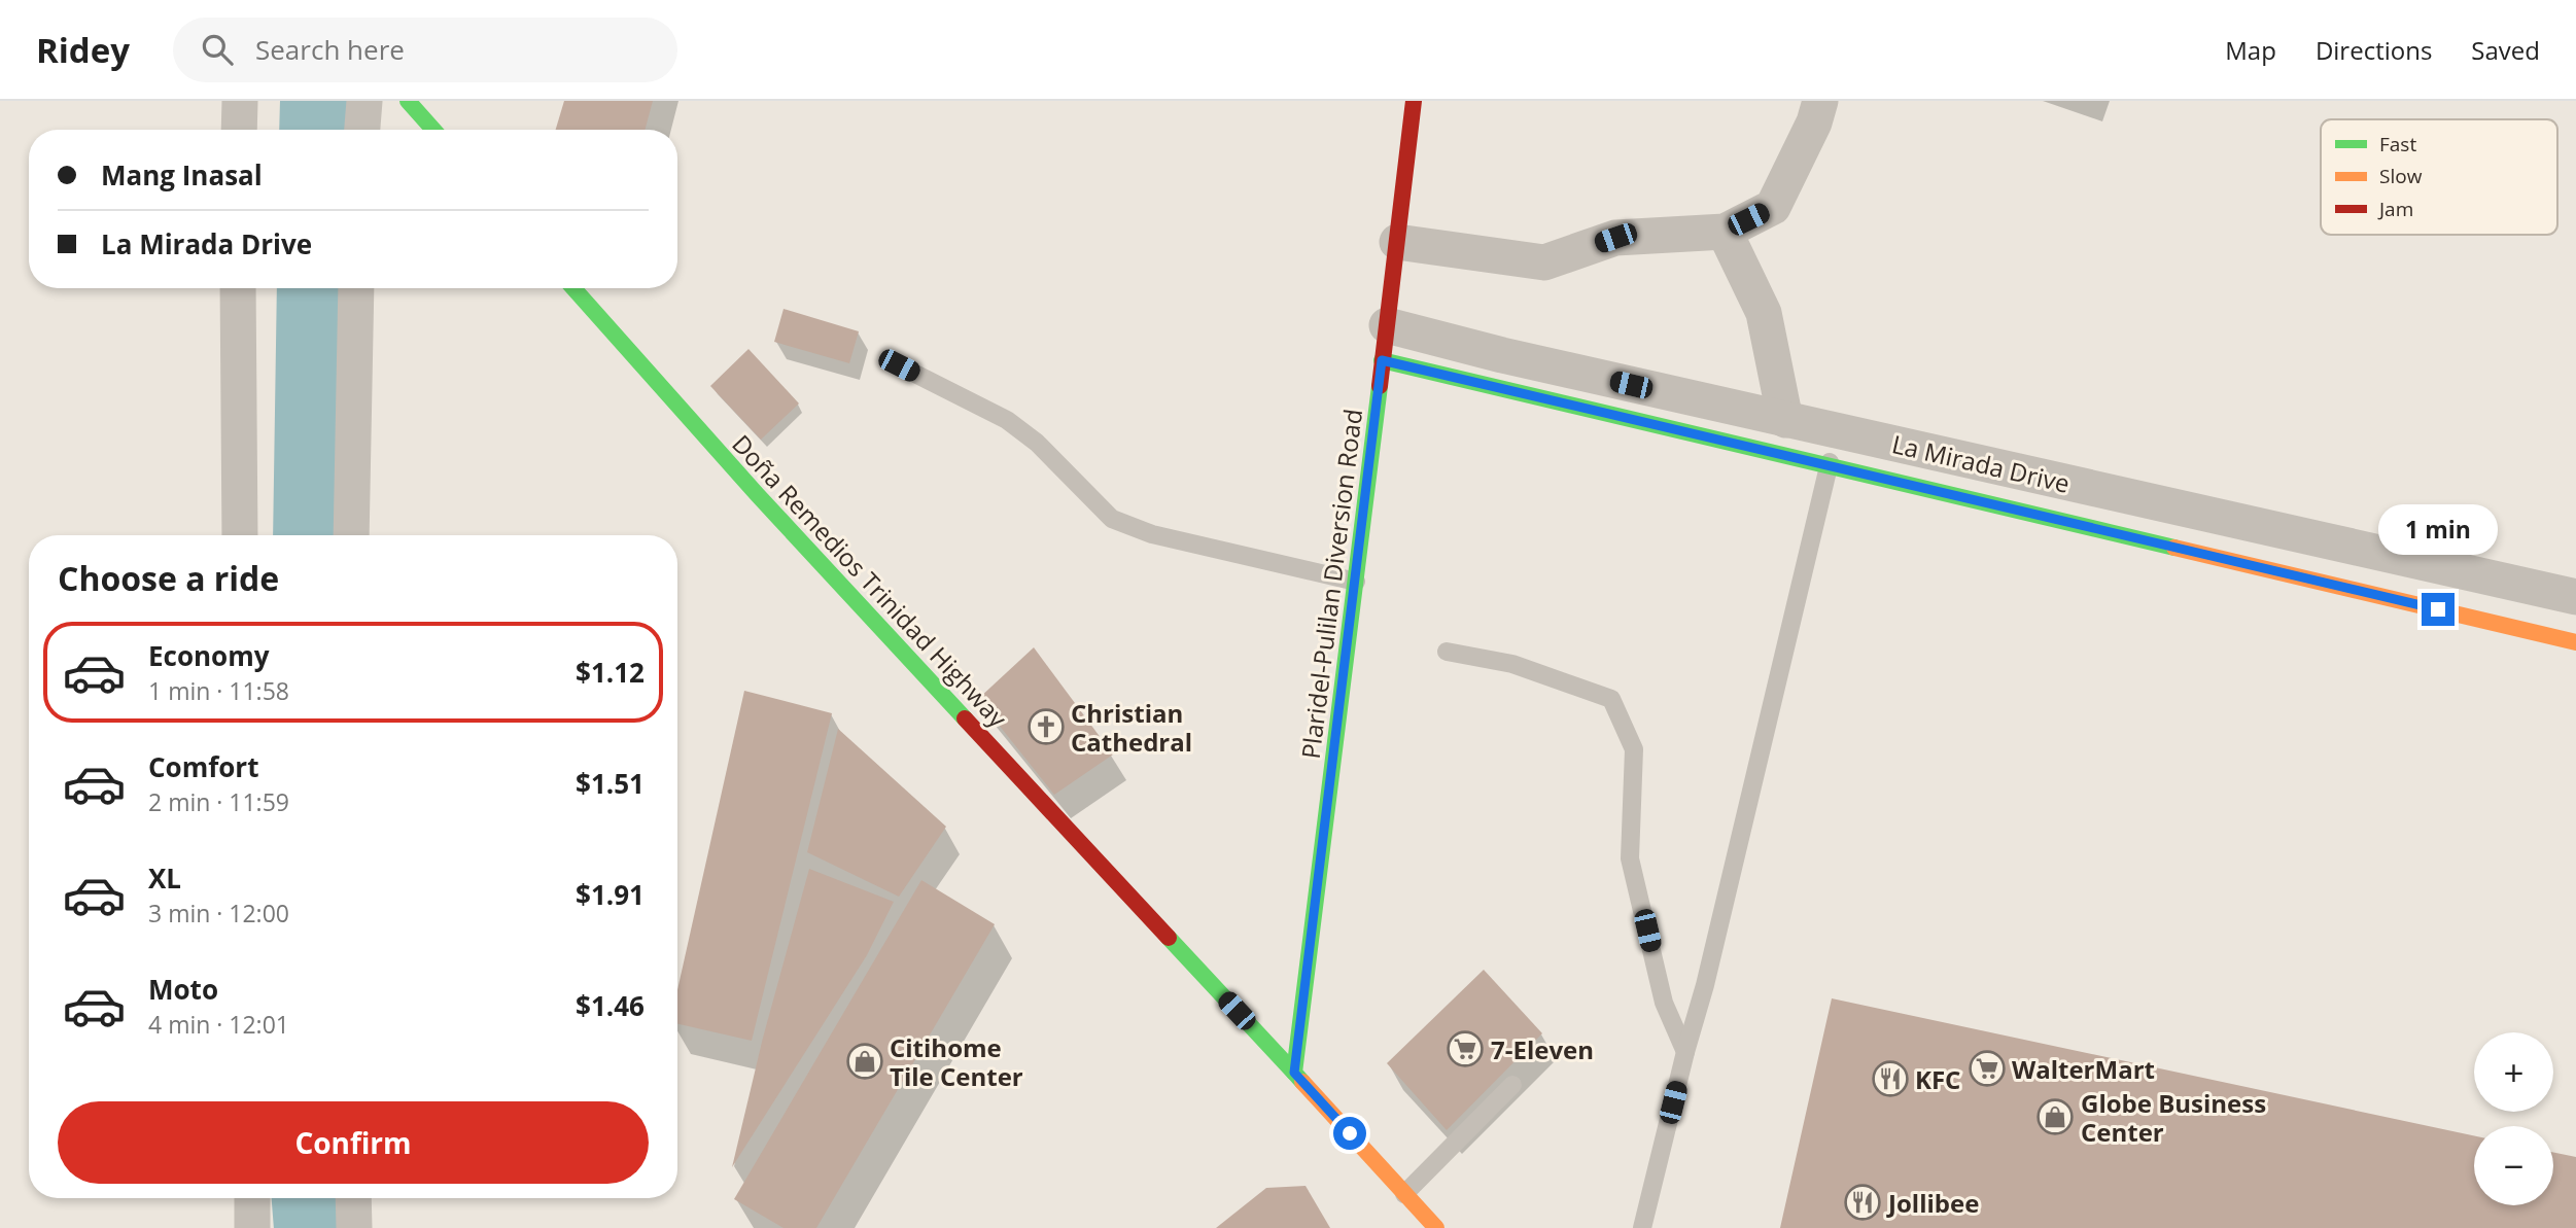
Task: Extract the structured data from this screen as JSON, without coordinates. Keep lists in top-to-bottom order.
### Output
{
  "streets": {
    "main road": ["La Mirada Drive", "Doña Remedios Trinidad Highway", "Plaridel-Pulilan Diversion Road"]
  },
  "crossings": [
    ["La Mirada Drive", "Plaridel-Pulilan Diversion Road"],
    ["Doña Remedios Trinidad Highway", "Plaridel-Pulilan Diversion Road"]
  ],
  "places": {
    "church": ["Christian Cathedral"],
    "supermarket": ["7-Eleven", "WalterMart"],
    "shop": ["Citihome Tile Center", "Globe Business Center"],
    "restaurant": ["KFC", "Jollibee"]
  },
  "legend": ["Fast", "Slow", "Jam"],
  "page": {
    "header": "Ridey",
    "search": "Search here",
    "nav": ["Map", "Directions", "Saved"],
    "banner": ["Mang Inasal", "La Mirada Drive"],
    "bubble": "1 min",
    "heading": "Choose a ride",
    "list": [
      {
        "name": "Economy",
        "note": "1 min · 11:58",
        "value": "$1.12"
      },
      {
        "name": "Comfort",
        "note": "2 min · 11:59",
        "value": "$1.51"
      },
      {
        "name": "XL",
        "note": "3 min · 12:00",
        "value": "$1.91"
      },
      {
        "name": "Moto",
        "note": "4 min · 12:01",
        "value": "$1.46"
      }
    ],
    "map_buttons": ["+", "−"],
    "buttons": "Confirm"
  }
}
